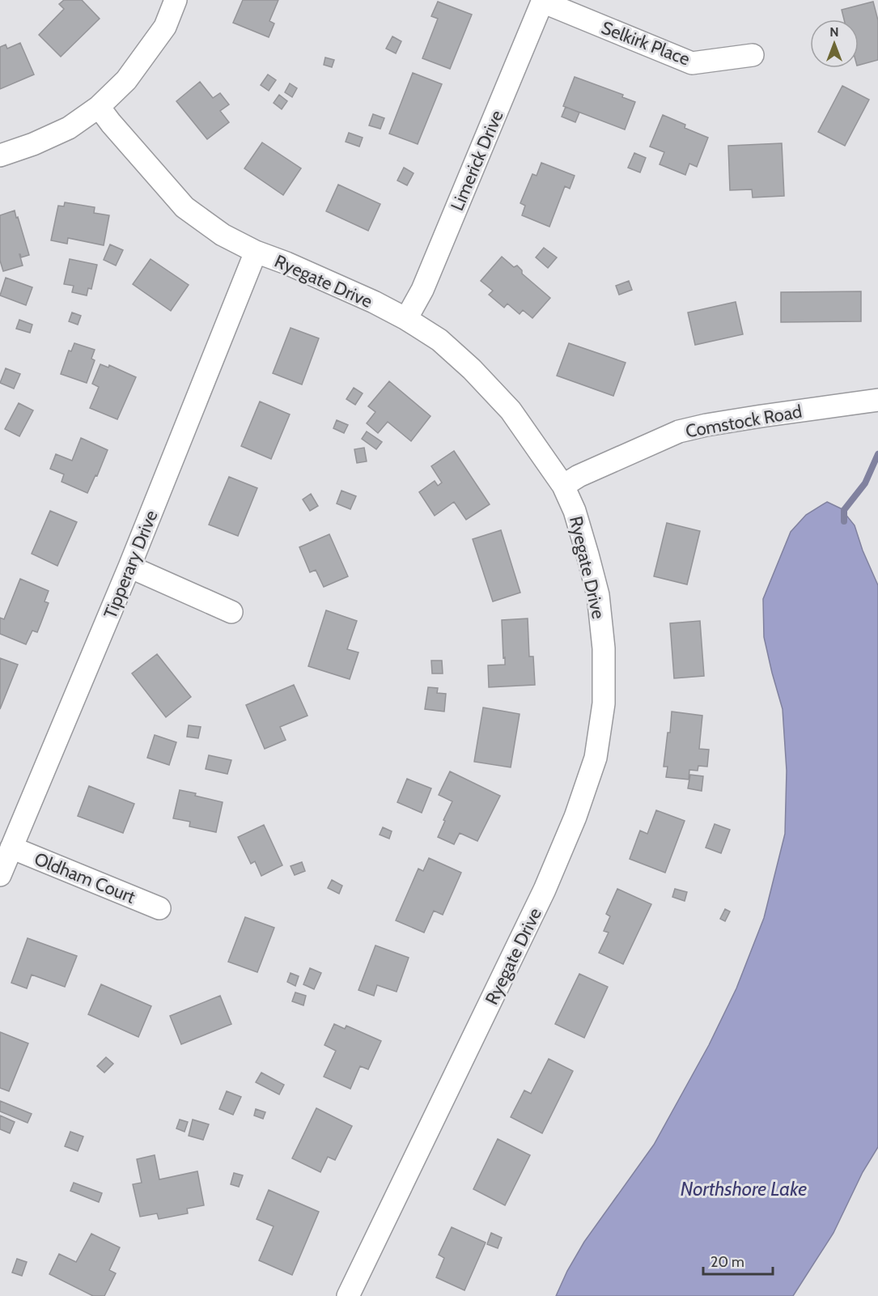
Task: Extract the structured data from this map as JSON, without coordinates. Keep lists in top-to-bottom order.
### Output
{
  "streets": {
    "street": [
      "Selkirk Place",
      "Limerick Drive",
      "Ryegate Drive",
      "Comstock Road",
      "Tipperary Drive",
      "Oldham Court"
    ]
  },
  "crossings": [
    ["Selkirk Place", "Limerick Drive"],
    ["Limerick Drive", "Ryegate Drive"],
    ["Ryegate Drive", "Comstock Road"],
    ["Ryegate Drive", "Tipperary Drive"],
    ["Tipperary Drive", "Oldham Court"]
  ],
  "water": ["Northshore Lake"],
  "scale_bar": "20 m",
  "north": "top"
}
